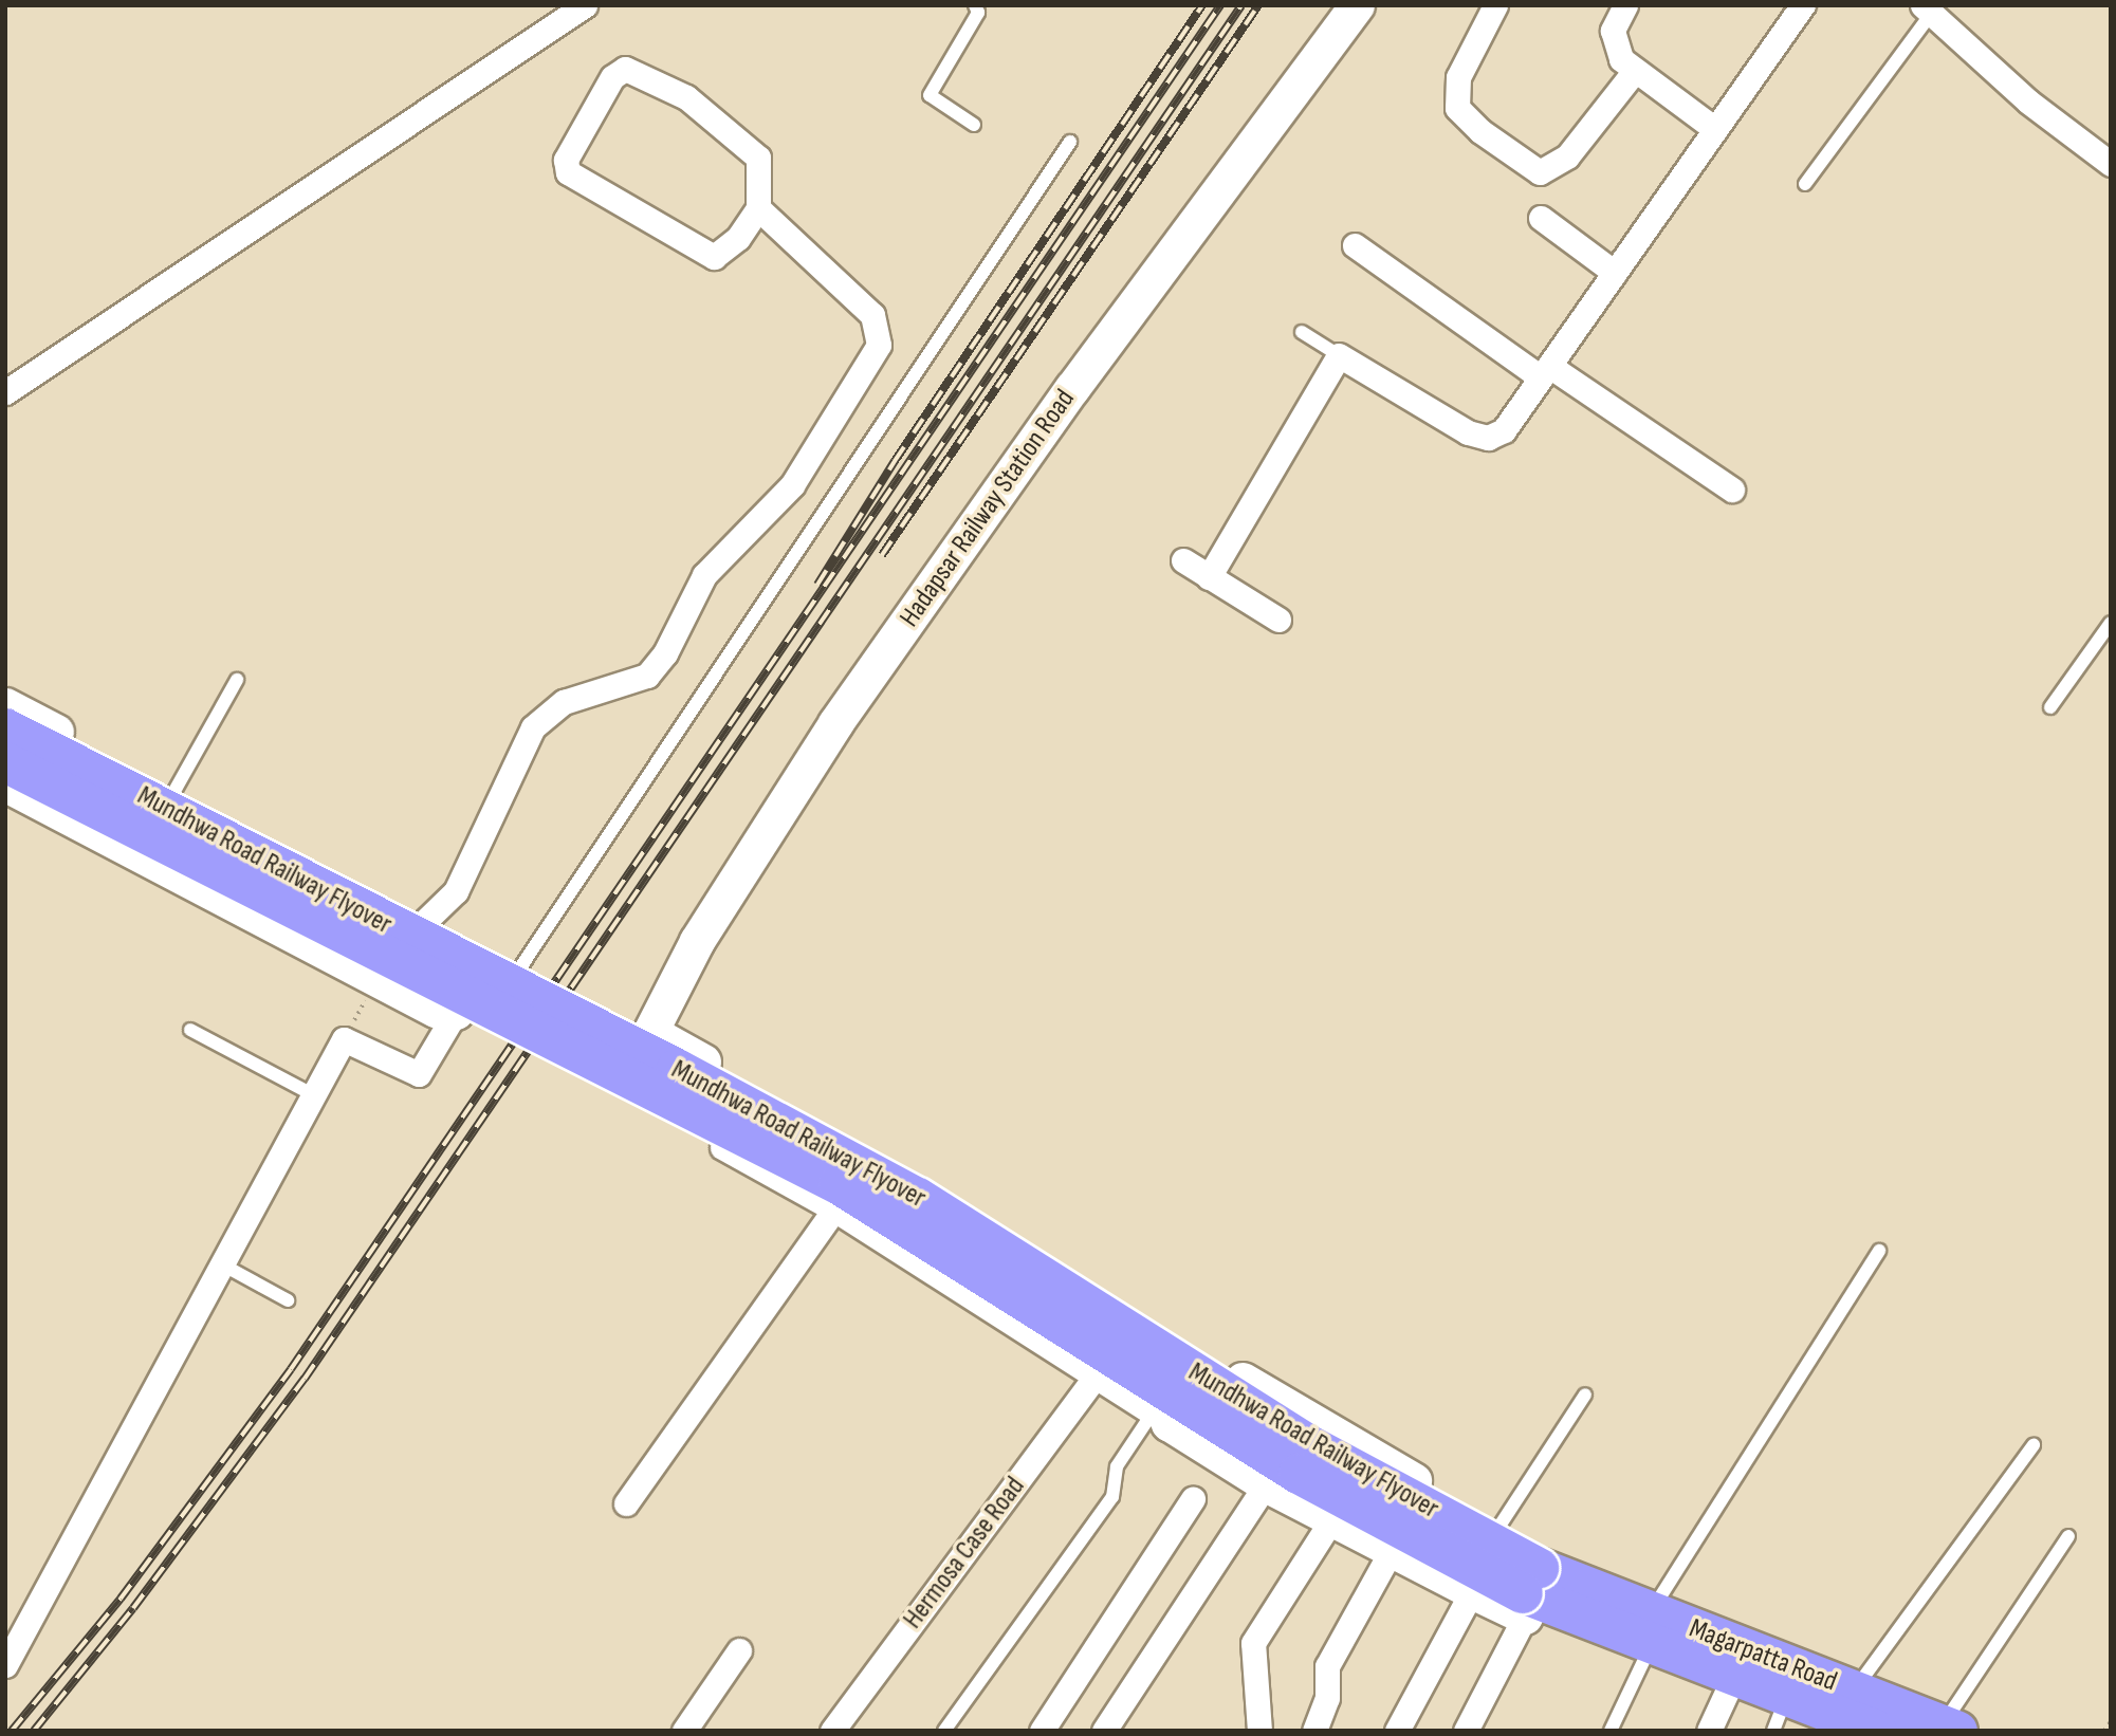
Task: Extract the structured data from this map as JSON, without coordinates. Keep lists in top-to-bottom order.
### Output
{
  "streets": {
    "highway": ["Mundhwa Road Railway Flyover", "Magarpatta Road"],
    "street": ["Hadapsar Railway Station Road", "Hermosa Case Road"]
  },
  "crossings": [
    ["Mundhwa Road Railway Flyover", "Magarpatta Road"]
  ]
}
